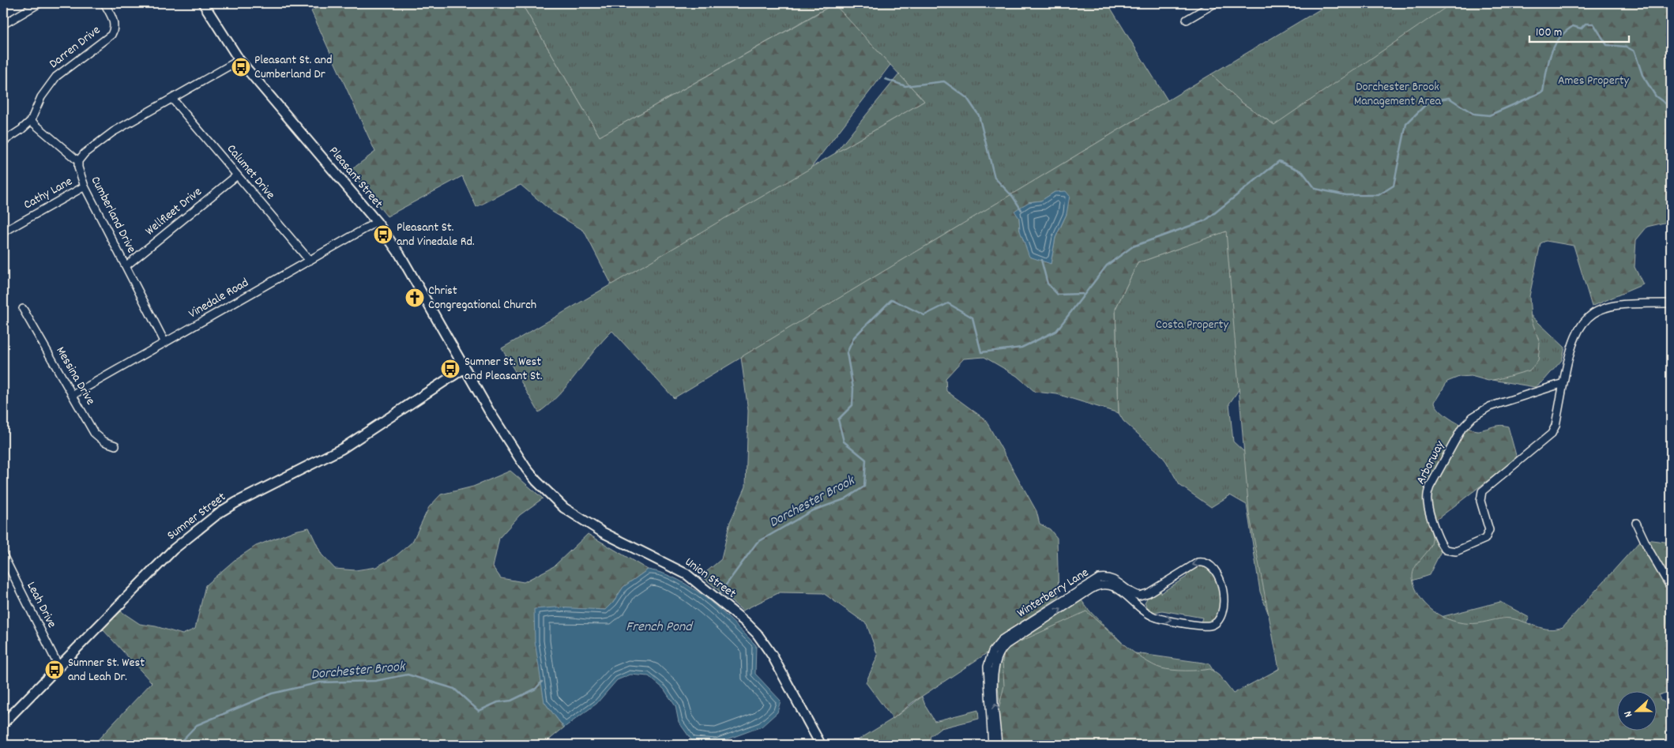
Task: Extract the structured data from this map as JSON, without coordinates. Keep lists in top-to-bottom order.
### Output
{
  "streets": {
    "main road": ["Pleasant Street", "Sumner Street", "Union Street"],
    "street": [
      "Darren Drive",
      "Calumet Drive",
      "Cathy Lane",
      "Wellfleet Drive",
      "Cumberland Drive",
      "Vinedale Road",
      "Messina Drive",
      "Arborway",
      "Winterberry Lane",
      "Leah Drive"
    ]
  },
  "crossings": [
    ["Calumet Drive", "Wellfleet Drive"],
    ["Calumet Drive", "Vinedale Road"],
    ["Pleasant Street", "Vinedale Road"],
    ["Pleasant Street", "Sumner Street"],
    ["Pleasant Street", "Union Street"],
    ["Cathy Lane", "Cumberland Drive"],
    ["Wellfleet Drive", "Cumberland Drive"],
    ["Cumberland Drive", "Vinedale Road"],
    ["Vinedale Road", "Messina Drive"],
    ["Sumner Street", "Leah Drive"]
  ],
  "water": ["Dorchester Brook", "French Pond"],
  "parks": ["Ames Property", "Dorchester Brook Management Area", "Costa Property"],
  "places": {
    "bus stop": [
      "Pleasant St. and Cumberland Dr",
      "Pleasant St. and Vinedale Rd.",
      "Sumner St. West and Pleasant St.",
      "Sumner St. West and Leah Dr."
    ],
    "church": ["Christ Congregational Church"]
  },
  "scale_bar": "100 m",
  "north": "left"
}
